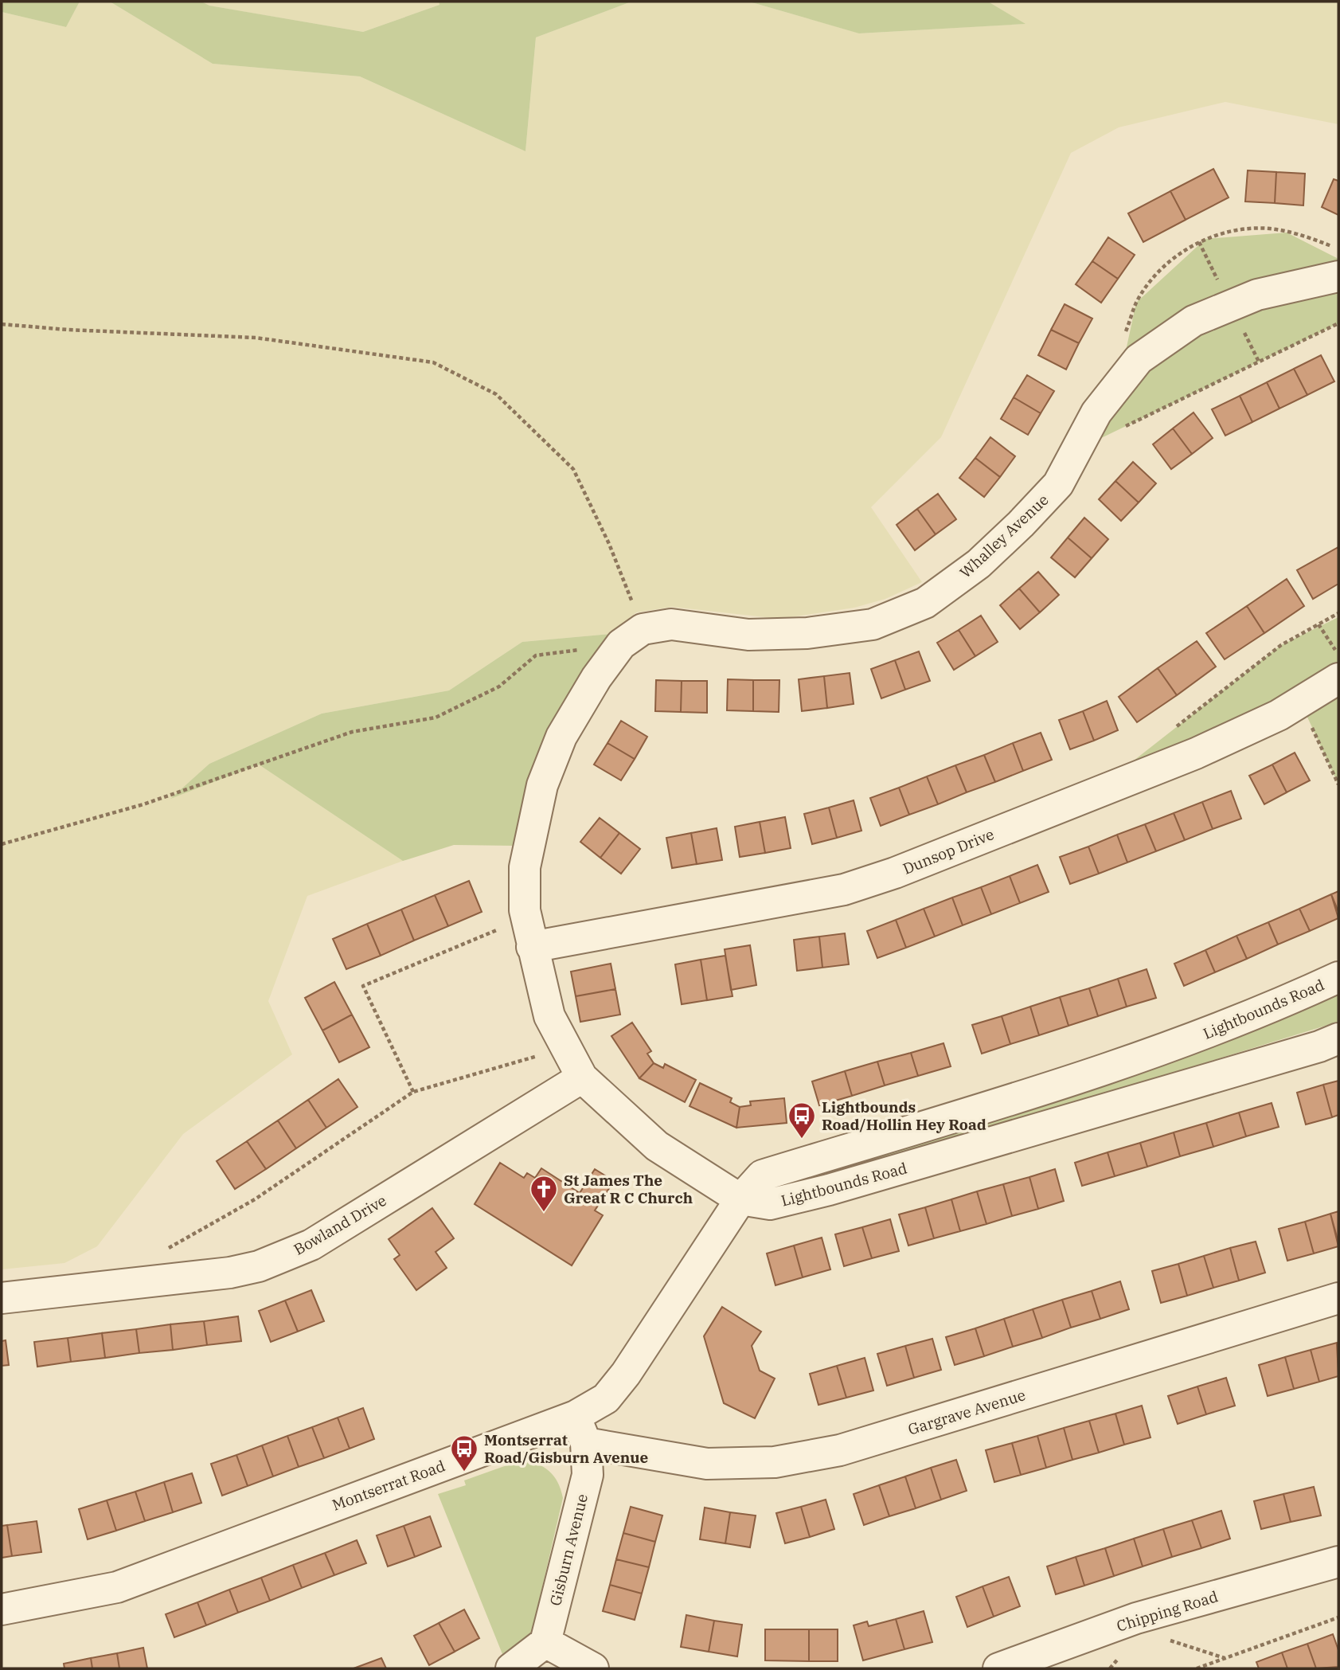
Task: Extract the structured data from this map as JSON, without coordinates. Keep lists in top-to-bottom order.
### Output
{
  "streets": {
    "street": [
      "Whalley Avenue",
      "Dunsop Drive",
      "Lightbounds Road",
      "Bowland Drive",
      "Gargrave Avenue",
      "Montserrat Road",
      "Gisburn Avenue",
      "Chipping Road"
    ]
  },
  "crossings": [
    ["Lightbounds Road", "Montserrat Road"],
    ["Gargrave Avenue", "Montserrat Road"],
    ["Gargrave Avenue", "Gisburn Avenue"],
    ["Montserrat Road", "Gisburn Avenue"]
  ],
  "places": {
    "bus stop": ["Lightbounds Road/Hollin Hey Road", "Montserrat Road/Gisburn Avenue"],
    "church": ["St James The Great R C Church"]
  }
}
